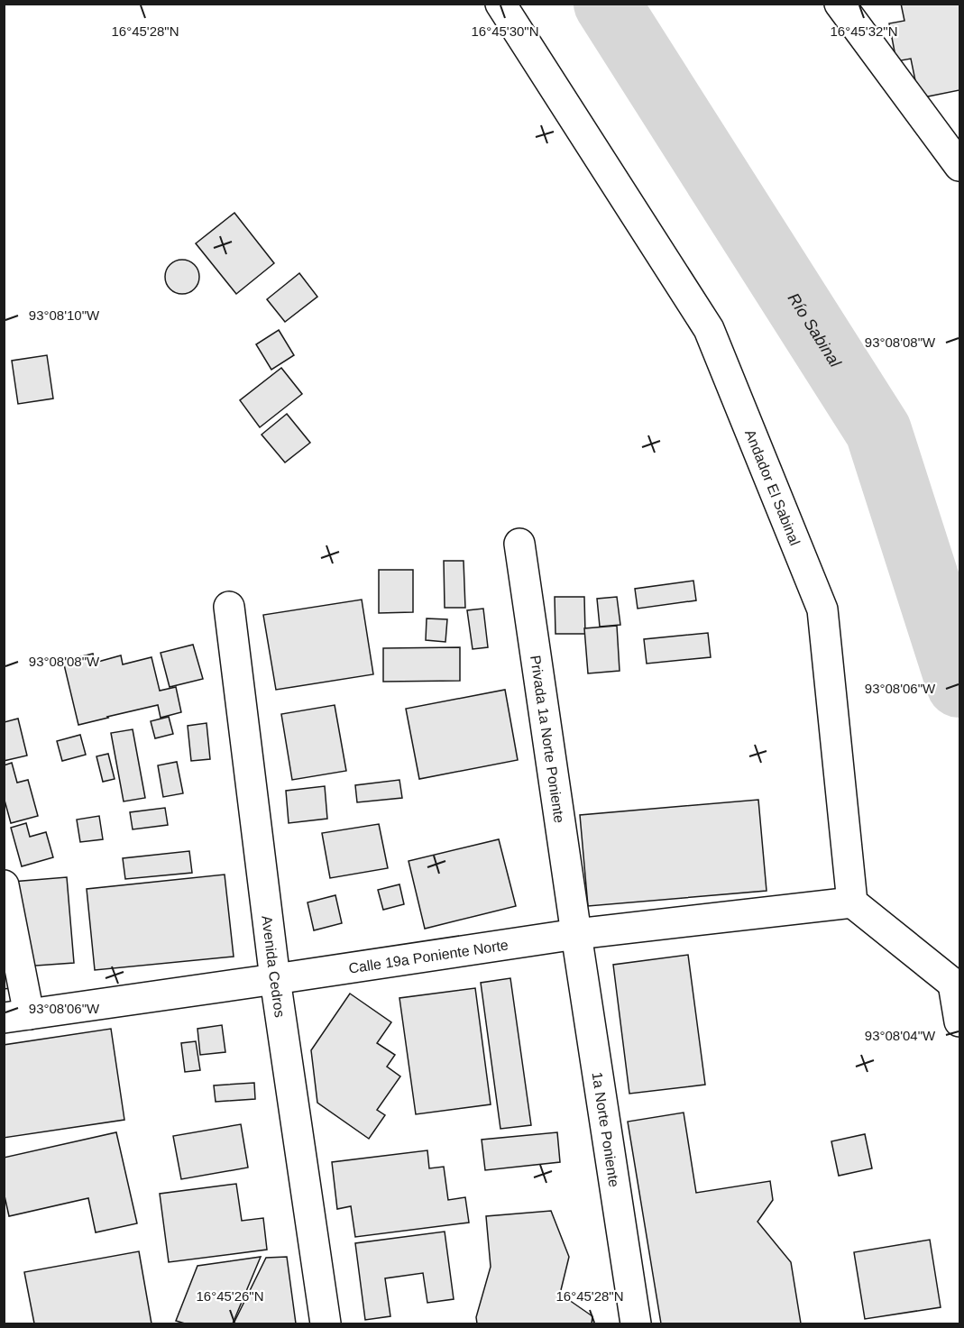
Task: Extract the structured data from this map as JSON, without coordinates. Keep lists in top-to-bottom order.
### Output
{
  "streets": {
    "street": [
      "Andador El Sabinal",
      "Privada 1a Norte Poniente",
      "Calle 19a Poniente Norte",
      "Avenida Cedros",
      "1a Norte Poniente"
    ]
  },
  "crossings": [
    ["Andador El Sabinal", "Calle 19a Poniente Norte"],
    ["Privada 1a Norte Poniente", "Calle 19a Poniente Norte"],
    ["Privada 1a Norte Poniente", "1a Norte Poniente"],
    ["Calle 19a Poniente Norte", "Avenida Cedros"],
    ["Calle 19a Poniente Norte", "1a Norte Poniente"]
  ],
  "water": ["Río Sabinal"],
  "coordinates": [
    "16°45'28\"N",
    "16°45'30\"N",
    "16°45'32\"N",
    "93°08'10\"W",
    "93°08'08\"W",
    "93°08'06\"W",
    "93°08'04\"W",
    "16°45'26\"N"
  ]
}
